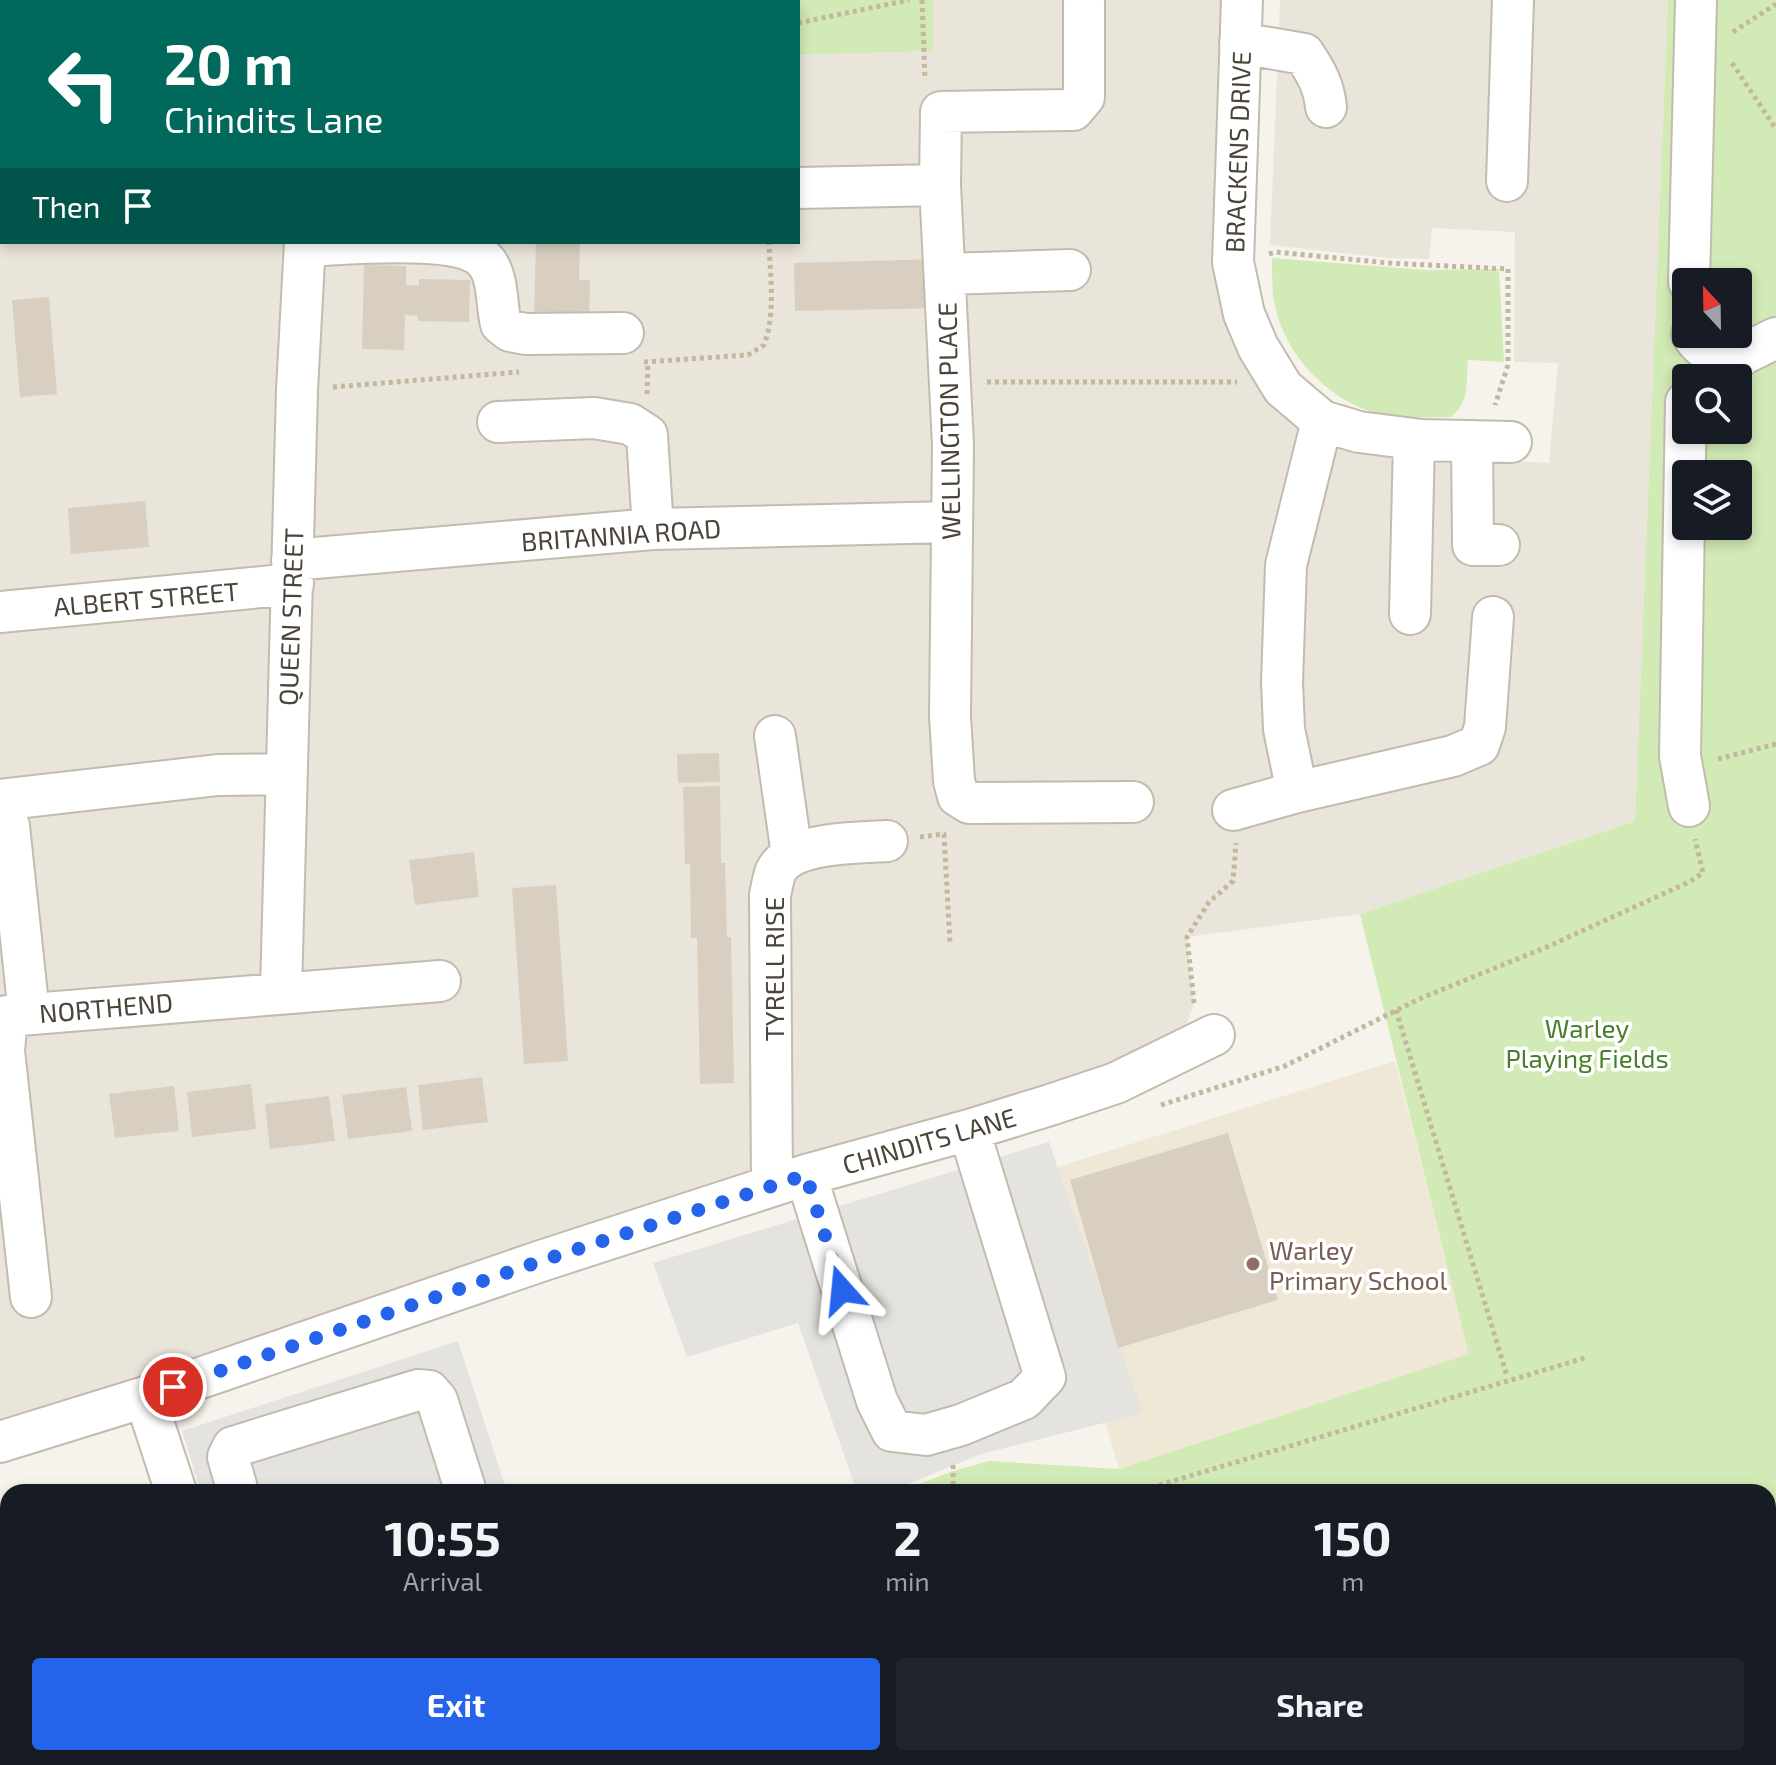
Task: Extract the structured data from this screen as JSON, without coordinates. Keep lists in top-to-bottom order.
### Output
{
  "streets": {
    "street": [
      "BRACKENS DRIVE",
      "WELLINGTON PLACE",
      "BRITANNIA ROAD",
      "ALBERT STREET",
      "QUEEN STREET",
      "TYRELL RISE",
      "NORTHEND",
      "CHINDITS LANE"
    ]
  },
  "crossings": [
    ["WELLINGTON PLACE", "BRITANNIA ROAD"],
    ["BRITANNIA ROAD", "ALBERT STREET"],
    ["BRITANNIA ROAD", "QUEEN STREET"],
    ["ALBERT STREET", "QUEEN STREET"],
    ["QUEEN STREET", "NORTHEND"],
    ["TYRELL RISE", "CHINDITS LANE"]
  ],
  "parks": ["Warley Playing Fields"],
  "places": ["Warley Primary School"],
  "north": "top",
  "page": {
    "turn": ["20 m", "Chindits Lane"],
    "then": "Then",
    "eta": [
      "10:55",
      "Arrival",
      "2",
      "min",
      "150",
      "m"
    ],
    "buttons": ["Exit", "Share"]
  }
}
